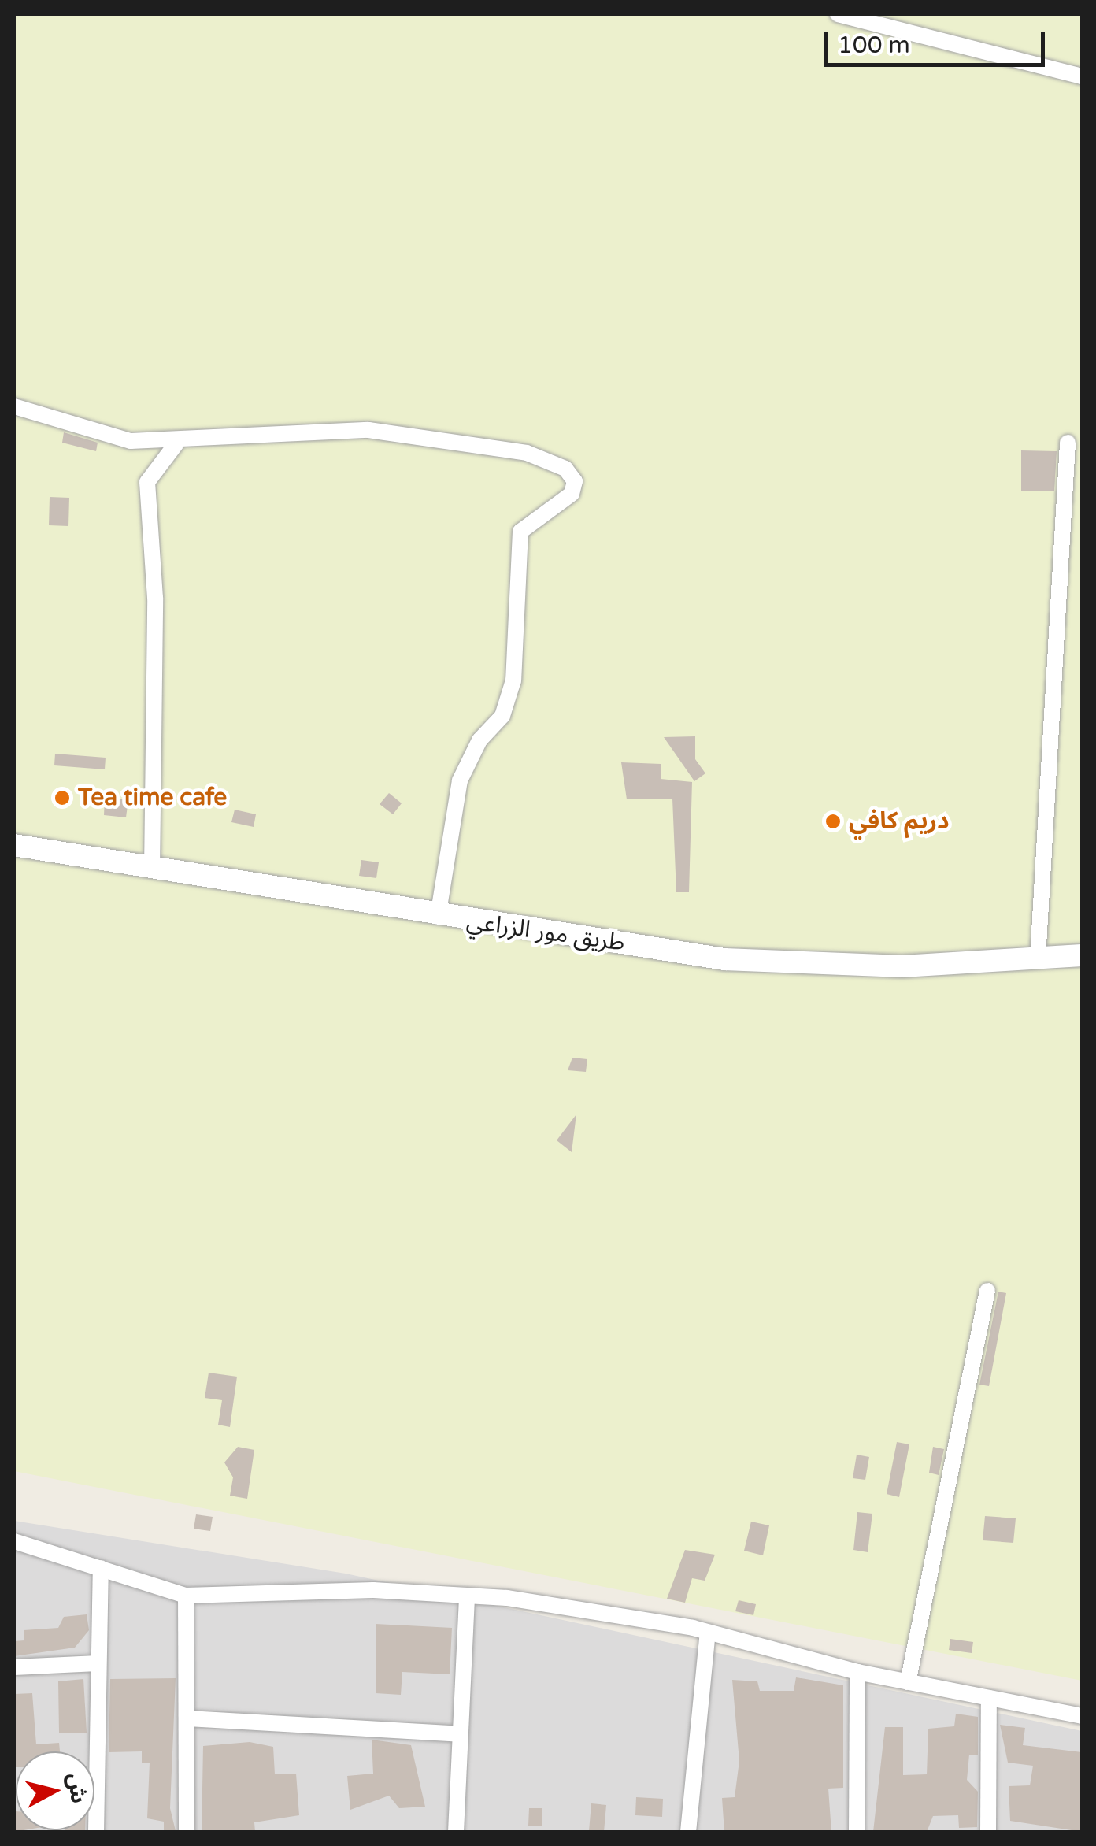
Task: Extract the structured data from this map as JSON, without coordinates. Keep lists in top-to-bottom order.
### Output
{
  "streets": {
    "street": ["طريق مور الزراعي"]
  },
  "places": ["Tea time cafe", "دريم كافي"],
  "scale_bar": "100 m",
  "north": "right"
}
